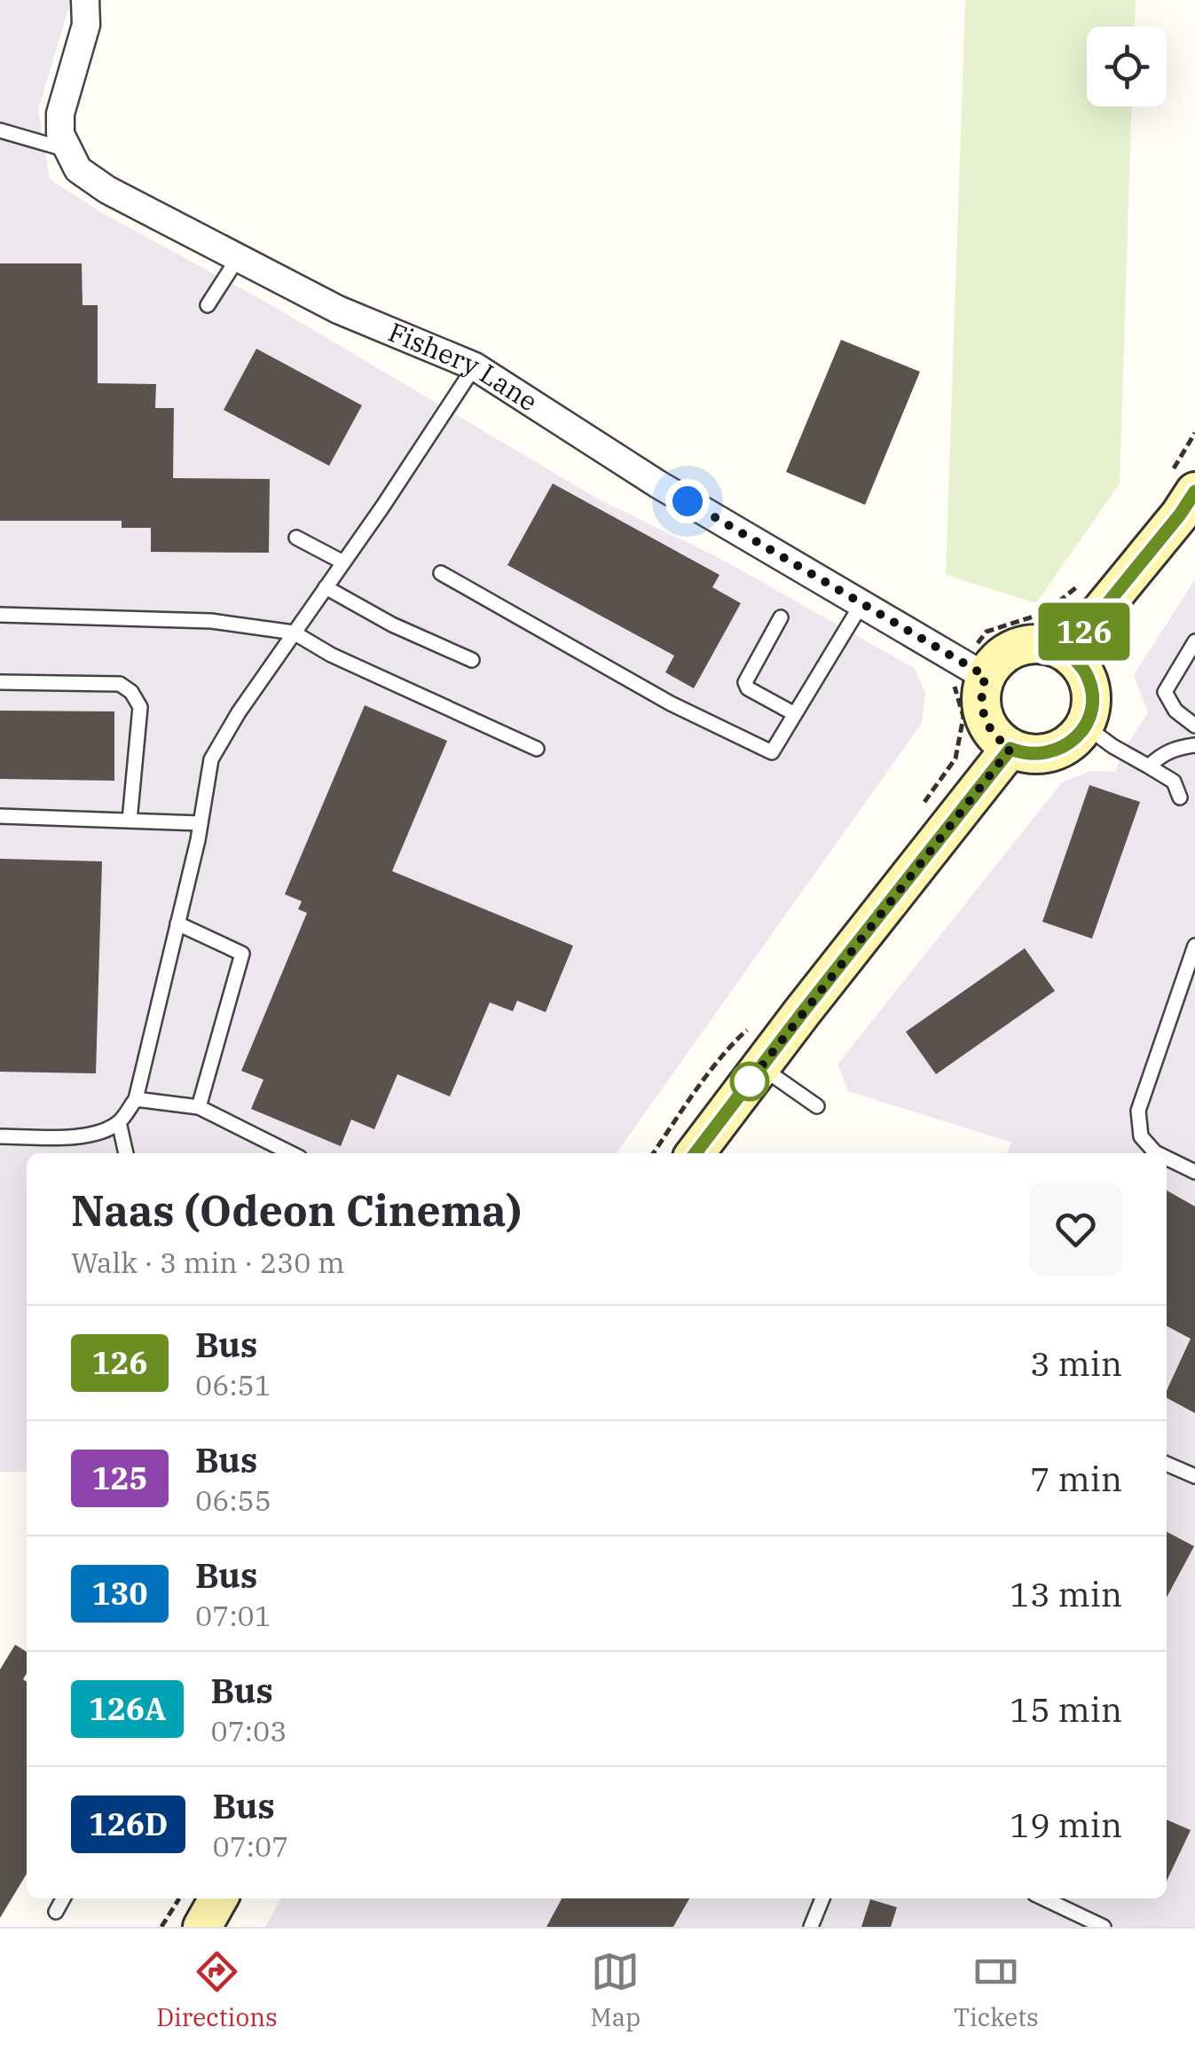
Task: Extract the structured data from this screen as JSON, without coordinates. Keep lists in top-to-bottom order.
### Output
{
  "streets": {
    "street": ["Fishery Lane"]
  },
  "lines": ["bus line 126"],
  "page": {
    "on_map": "126",
    "heading": ["Naas (Odeon Cinema)", "Walk · 3 min · 230 m"],
    "list": [
      {
        "mark": "126",
        "name": "Bus",
        "note": "06:51",
        "value": "3 min"
      },
      {
        "mark": "125",
        "name": "Bus",
        "note": "06:55",
        "value": "7 min"
      },
      {
        "mark": "130",
        "name": "Bus",
        "note": "07:01",
        "value": "13 min"
      },
      {
        "mark": "126A",
        "name": "Bus",
        "note": "07:03",
        "value": "15 min"
      },
      {
        "mark": "126D",
        "name": "Bus",
        "note": "07:07",
        "value": "19 min"
      }
    ],
    "tabs": ["Directions", "Map", "Tickets"]
  }
}
